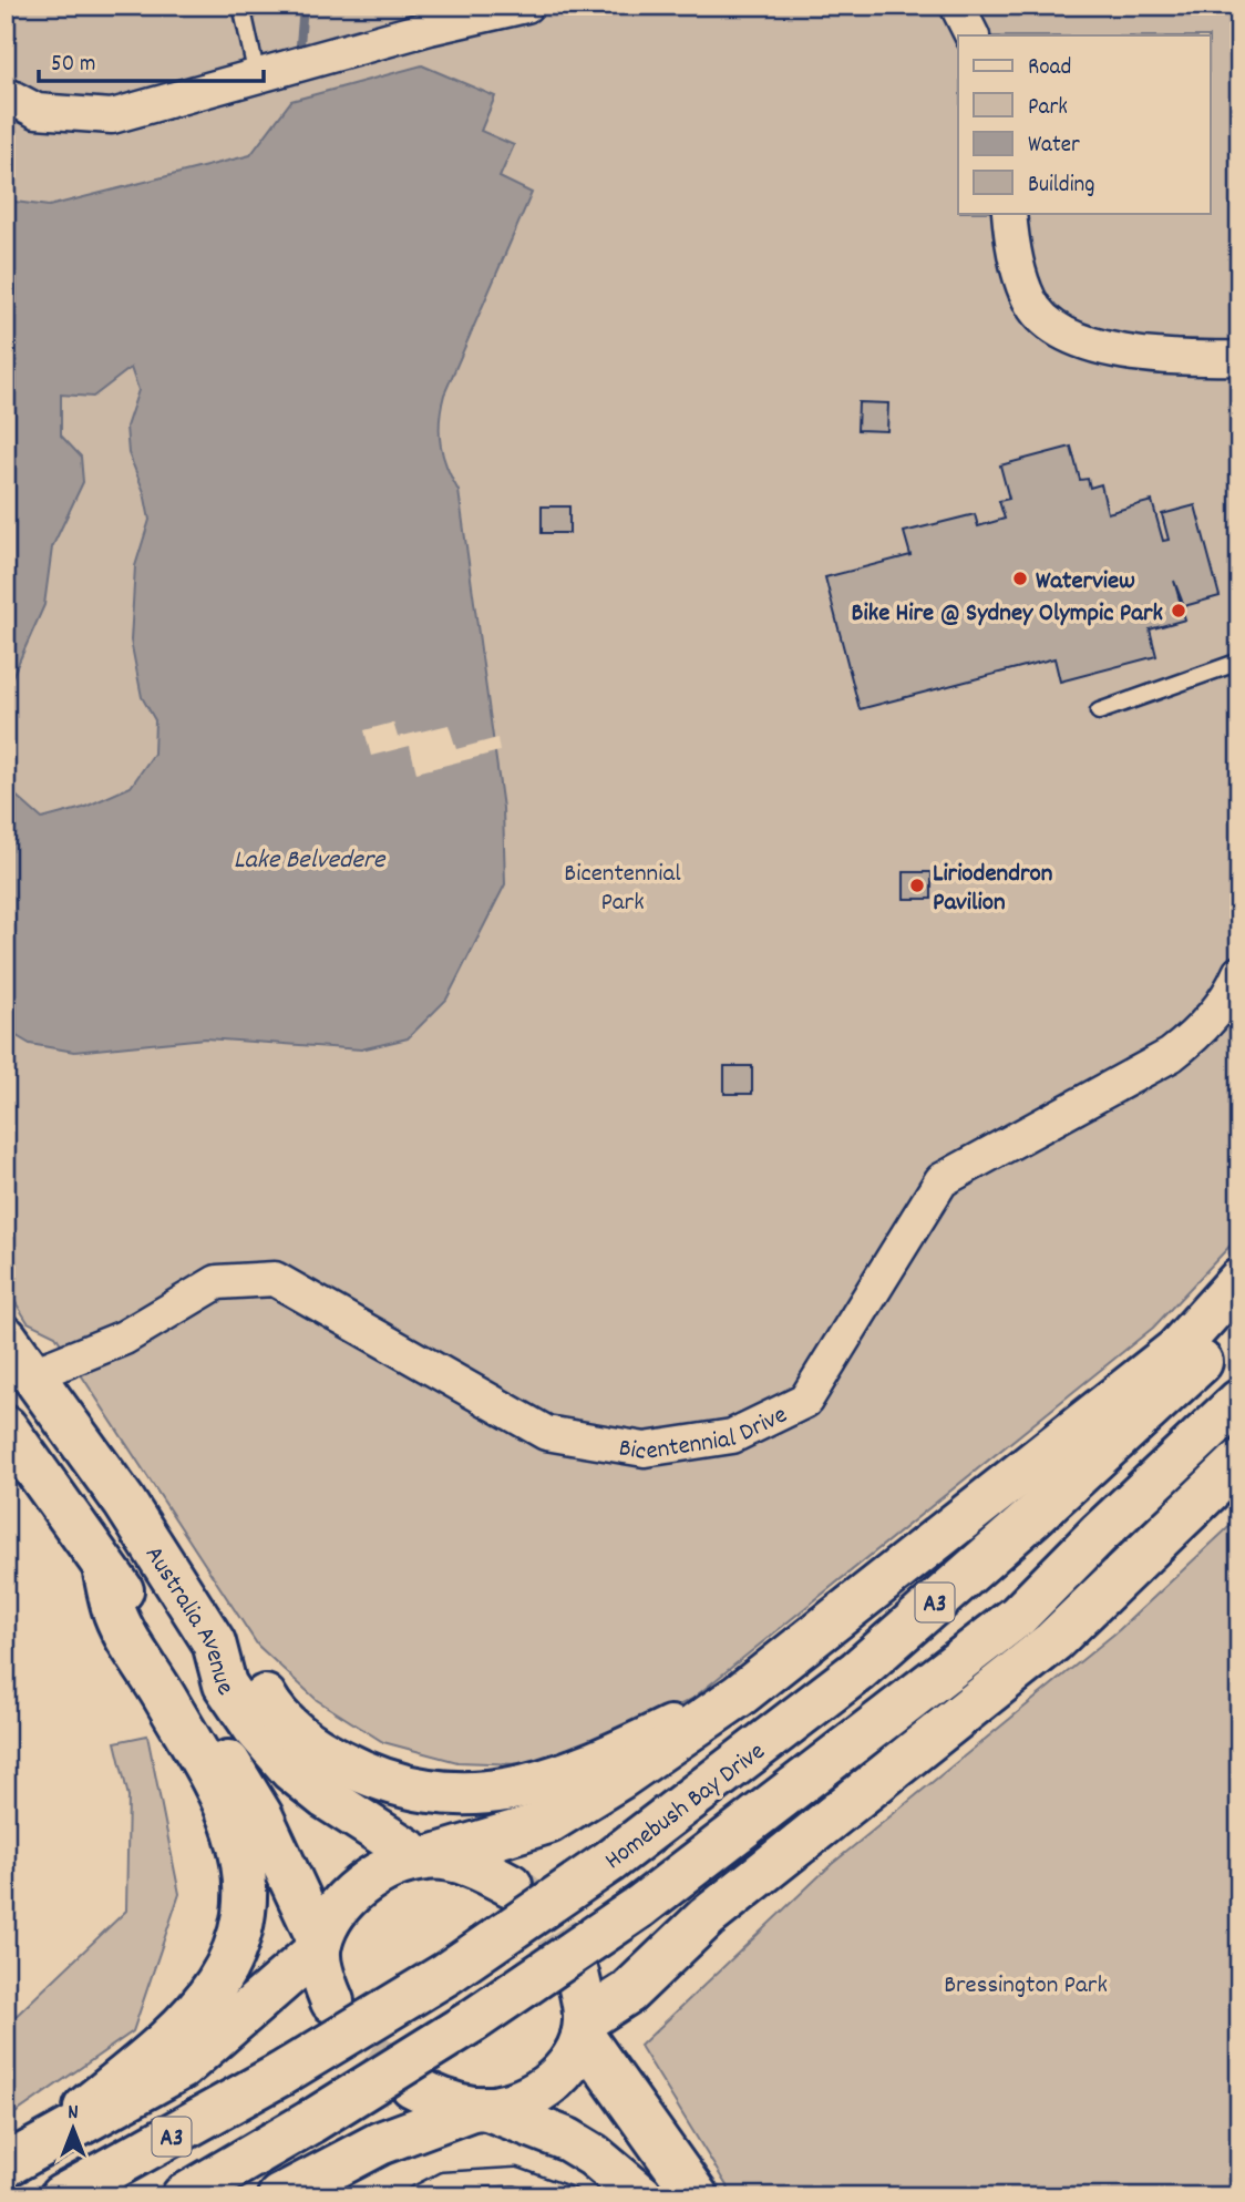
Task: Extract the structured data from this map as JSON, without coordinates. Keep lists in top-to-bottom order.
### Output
{
  "streets": {
    "main road": ["A3", "Australia Avenue", "Homebush Bay Drive"],
    "street": ["Bicentennial Drive"]
  },
  "crossings": [
    ["Bicentennial Drive", "Australia Avenue"]
  ],
  "water": ["Lake Belvedere"],
  "parks": ["Bicentennial Park", "Bressington Park"],
  "places": ["Waterview", "Bike Hire @ Sydney Olympic Park", "Liriodendron Pavilion"],
  "legend": [
    "Road",
    "Park",
    "Water",
    "Building"
  ],
  "scale_bar": "50 m",
  "north": "top"
}
